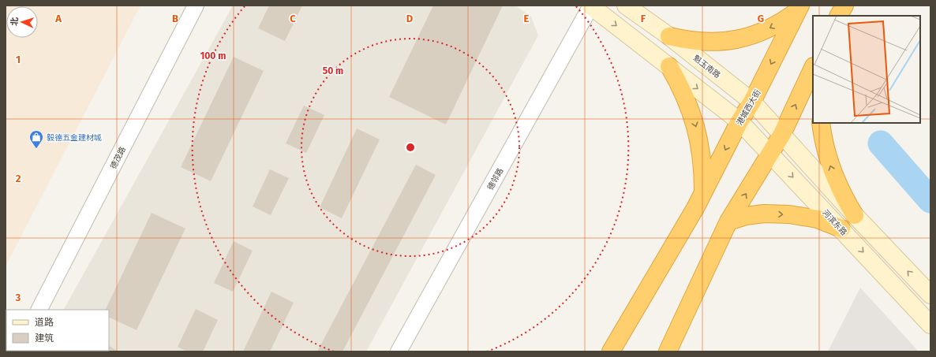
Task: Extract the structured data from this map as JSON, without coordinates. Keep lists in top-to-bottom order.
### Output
{
  "streets": {
    "highway": ["港城西大街"],
    "main road": ["魁玉南路", "河滨东路"],
    "street": ["德茂路", "德邻路"]
  },
  "crossings": [
    ["魁玉南路", "港城西大街"],
    ["港城西大街", "河滨东路"]
  ],
  "places": {
    "shop": ["毅德五金建材城"]
  },
  "legend": ["道路", "建筑"],
  "north": "left",
  "grid": {
    "columns": [
      "A",
      "B",
      "C",
      "D",
      "E",
      "F",
      "G"
    ],
    "rows": ["1", "2", "3"]
  },
  "rings": ["100 m", "50 m"]
}
